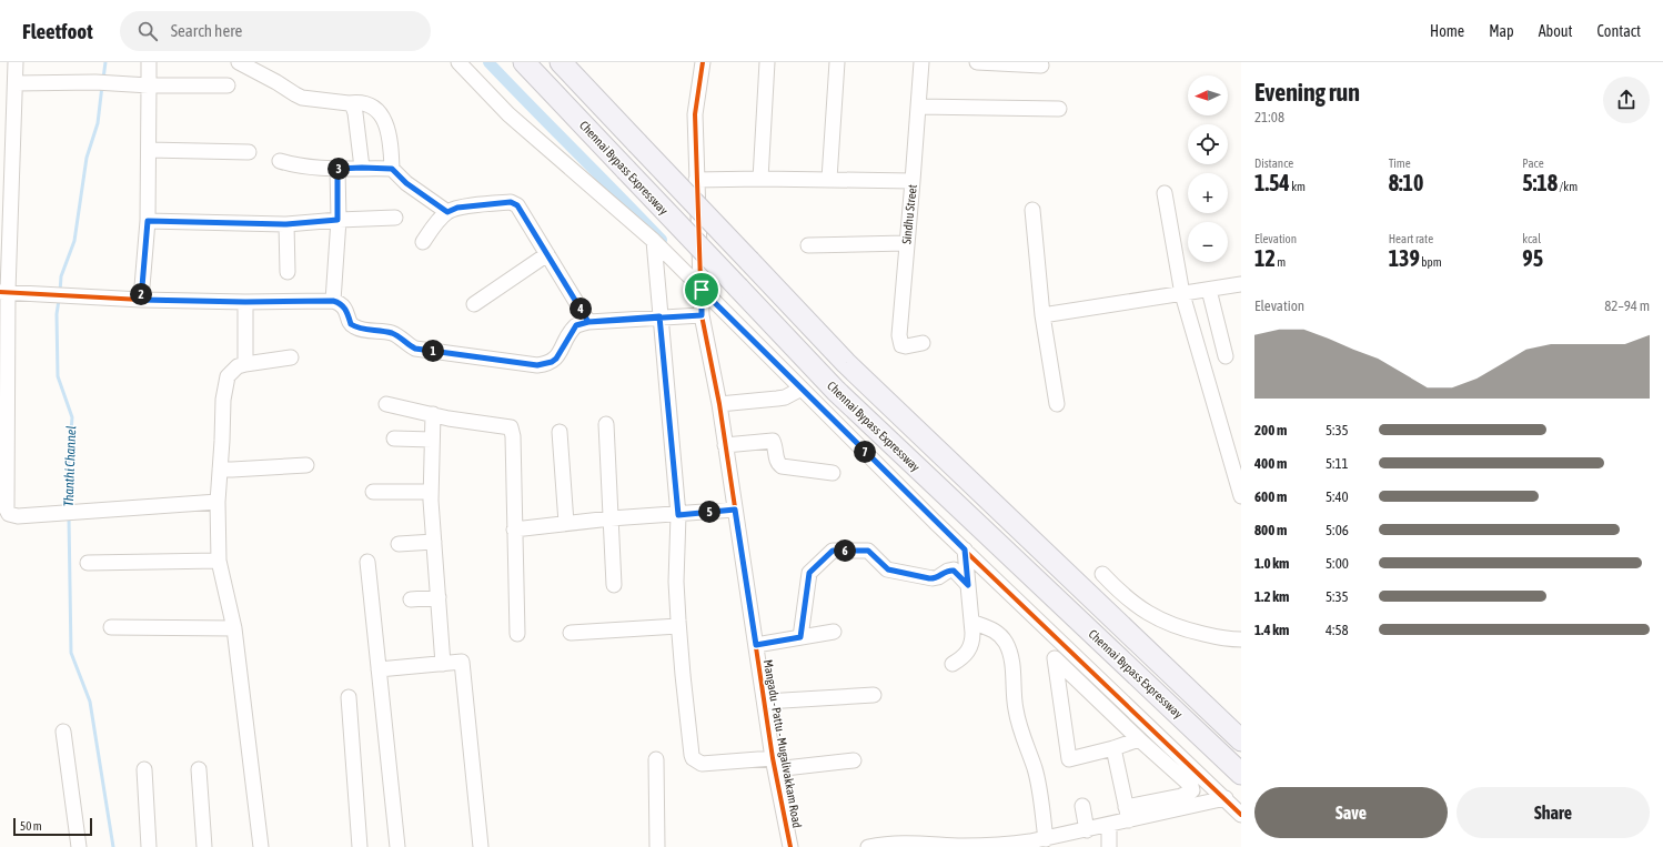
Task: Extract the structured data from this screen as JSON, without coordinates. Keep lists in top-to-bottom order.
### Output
{
  "streets": {
    "highway": ["Chennai Bypass Expressway"],
    "street": ["Sindhu Street", "Mangadu - Pattu - Mugalivakkam Road"]
  },
  "water": ["Thanthi Channel"],
  "scale_bar": "50 m",
  "north": "left",
  "page": {
    "header": "Fleetfoot",
    "search": "Search here",
    "nav": [
      "Home",
      "Map",
      "About",
      "Contact"
    ],
    "heading": ["Evening run", "21:08"],
    "map_buttons": ["+", "−"],
    "stats": [
      ["Distance", "1.54 km"],
      ["Time", "8:10"],
      ["Pace", "5:18 /km"],
      ["Elevation", "12 m"],
      ["Heart rate", "139 bpm"],
      ["kcal", "95"]
    ],
    "pins": [
      "3",
      "2",
      "4",
      "1",
      "7",
      "5",
      "6"
    ],
    "chart": ["Elevation", "82–94 m"],
    "list": [
      {
        "name": "200 m",
        "note": "5:35"
      },
      {
        "name": "400 m",
        "note": "5:11"
      },
      {
        "name": "600 m",
        "note": "5:40"
      },
      {
        "name": "800 m",
        "note": "5:06"
      },
      {
        "name": "1.0 km",
        "note": "5:00"
      },
      {
        "name": "1.2 km",
        "note": "5:35"
      },
      {
        "name": "1.4 km",
        "note": "4:58"
      }
    ],
    "buttons": ["Save", "Share"],
    "scale": "50 m"
  }
}
